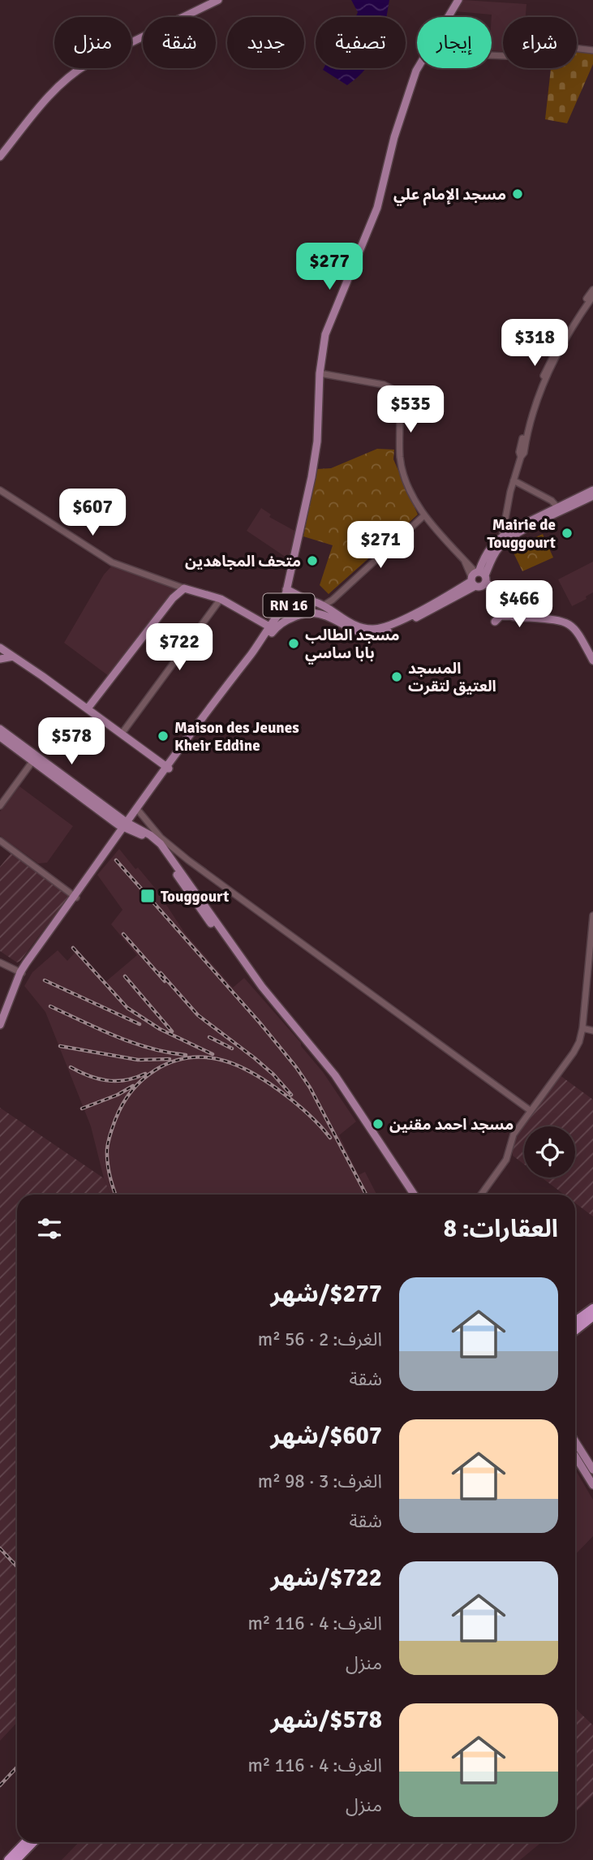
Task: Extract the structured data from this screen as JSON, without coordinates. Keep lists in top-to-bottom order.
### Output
{
  "streets": {
    "main road": ["RN 16"]
  },
  "places": {
    "other": [
      "مسجد الإمام علي",
      "Mairie de Touggourt",
      "متحف المجاهدين",
      "مسجد الطالب بابا ساسي",
      "المسجد العتيق لتقرت",
      "Maison des Jeunes Kheir Eddine",
      "مسجد احمد مقنين"
    ],
    "transit": ["Touggourt"]
  },
  "page": {
    "chip": [
      "شراء",
      "إيجار",
      "تصفية",
      "جديد",
      "شقة",
      "منزل"
    ],
    "price": [
      "$277",
      "$318",
      "$535",
      "$607",
      "$271",
      "$466",
      "$722",
      "$578"
    ],
    "heading": "العقارات: 8",
    "list": [
      {
        "name": "$277/شهر",
        "note": "الغرف: 2 · 56 m² · شقة"
      },
      {
        "name": "$607/شهر",
        "note": "الغرف: 3 · 98 m² · شقة"
      },
      {
        "name": "$722/شهر",
        "note": "الغرف: 4 · 116 m² · منزل"
      },
      {
        "name": "$578/شهر",
        "note": "الغرف: 4 · 116 m² · منزل"
      }
    ]
  }
}
